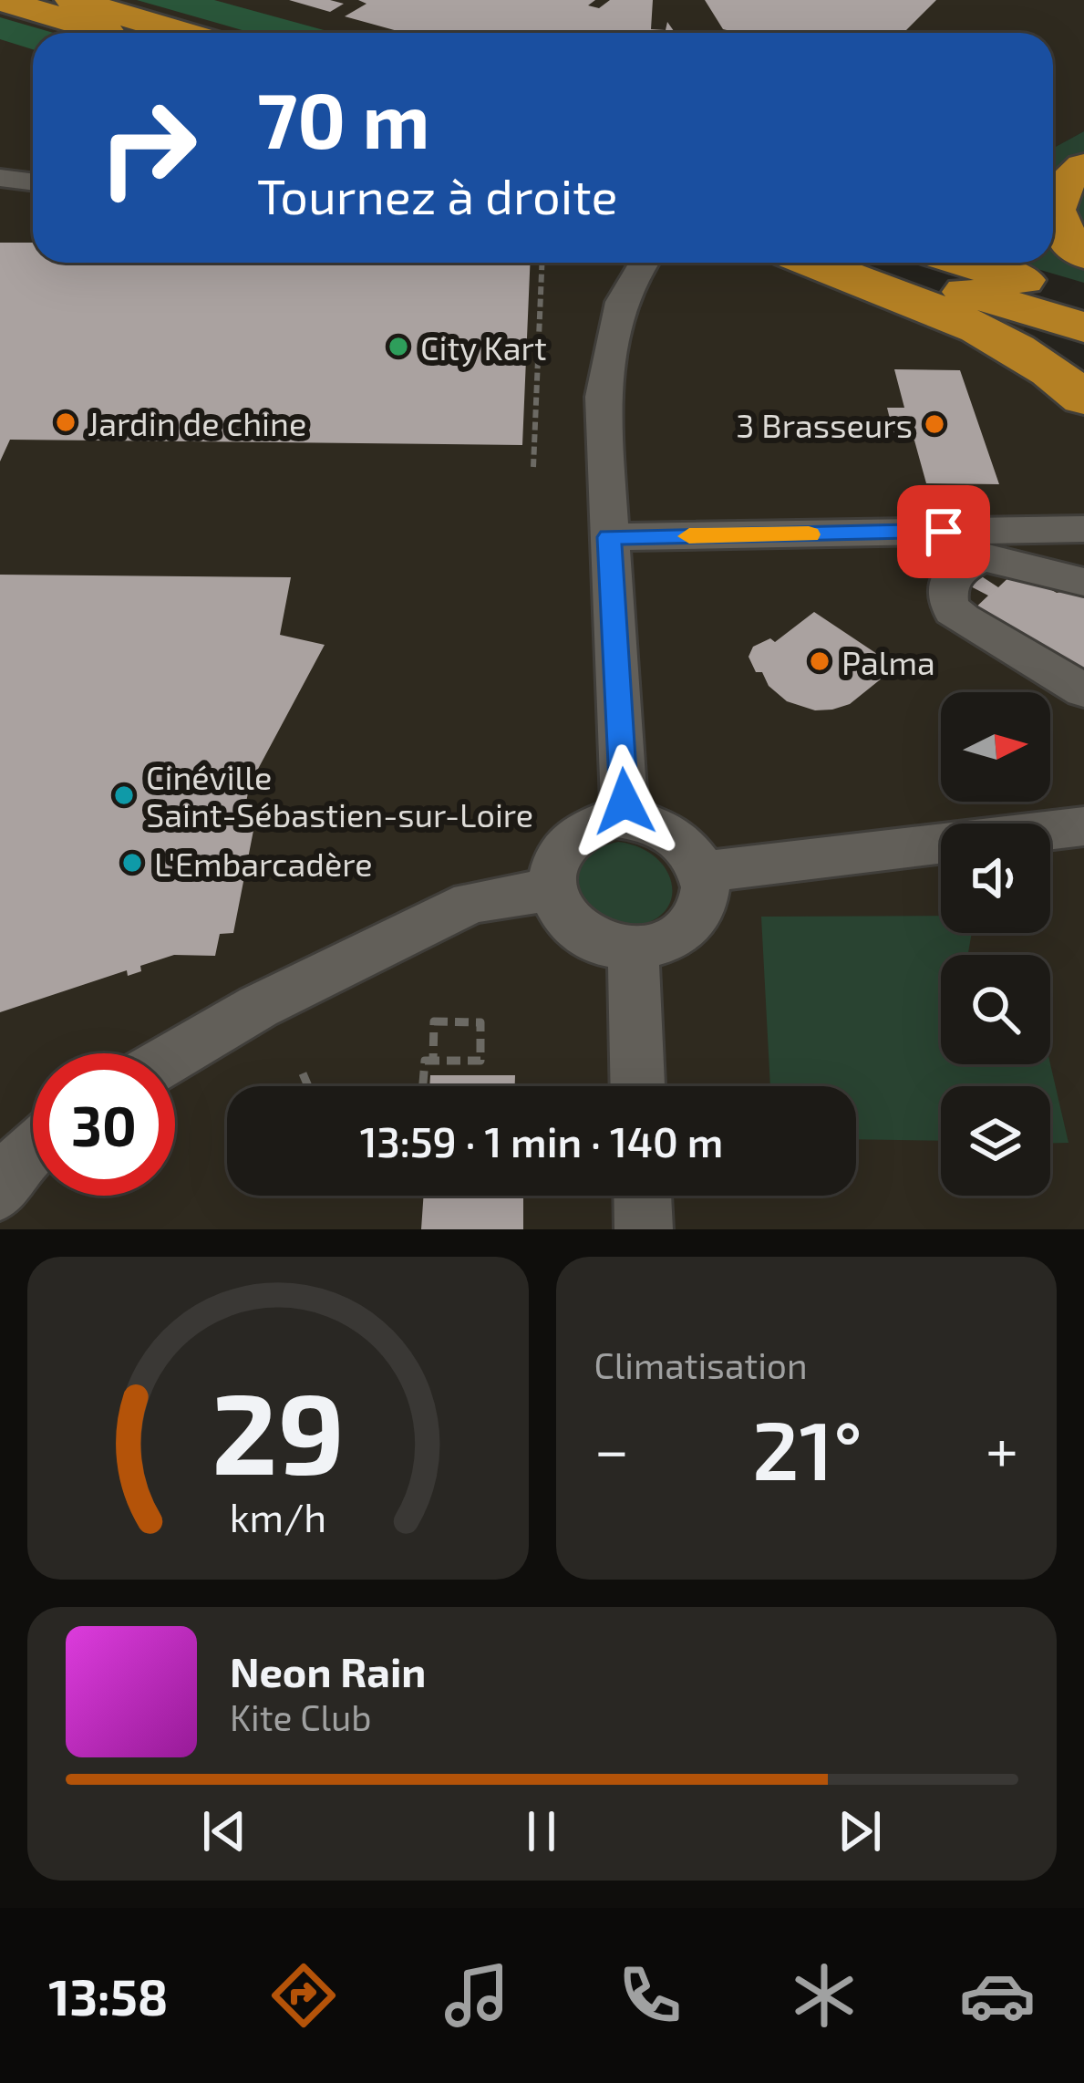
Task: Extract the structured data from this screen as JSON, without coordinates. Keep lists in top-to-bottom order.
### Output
{
  "places": [
    "City Kart",
    "Jardin de chine",
    "3 Brasseurs",
    "Palma",
    "Cinéville Saint-Sébastien-sur-Loire",
    "L'Embarcadère"
  ],
  "north": "right",
  "page": {
    "turn": ["70 m", "Tournez à droite"],
    "limit": "30",
    "trip": "13:59 · 1 min · 140 m",
    "tile": "Climatisation",
    "heat": ["−", "21°", "+"],
    "song": ["Neon Rain", "Kite Club"],
    "tabs": "13:58",
    "gauge": ["29", "km/h"]
  }
}
